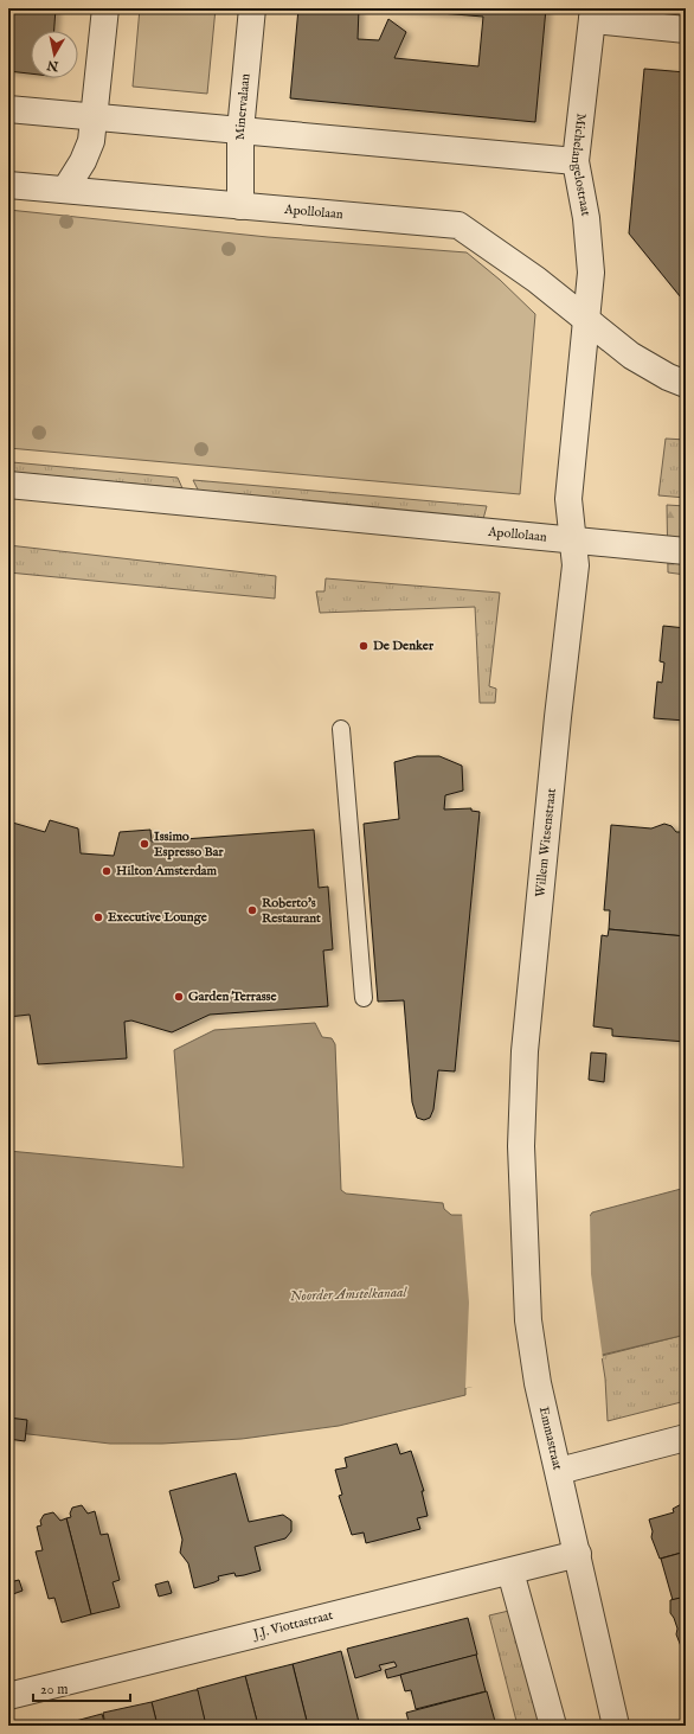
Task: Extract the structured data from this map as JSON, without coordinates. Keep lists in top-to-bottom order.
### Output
{
  "streets": {
    "street": [
      "Minervalaan",
      "Michelangelostraat",
      "Apollolaan",
      "Willem Witsenstraat",
      "Emmastraat",
      "J.J. Viottastraat"
    ]
  },
  "crossings": [
    ["Minervalaan", "Apollolaan"],
    ["Michelangelostraat", "Apollolaan"],
    ["Apollolaan", "Willem Witsenstraat"],
    ["Willem Witsenstraat", "Emmastraat"],
    ["Emmastraat", "J.J. Viottastraat"]
  ],
  "water": ["Noorder Amstelkanaal"],
  "places": [
    "De Denker",
    "Issimo Espresso Bar",
    "Hilton Amsterdam",
    "Roberto's Restaurant",
    "Executive Lounge",
    "Garden Terrasse"
  ],
  "scale_bar": "20 m",
  "north": "bottom"
}
